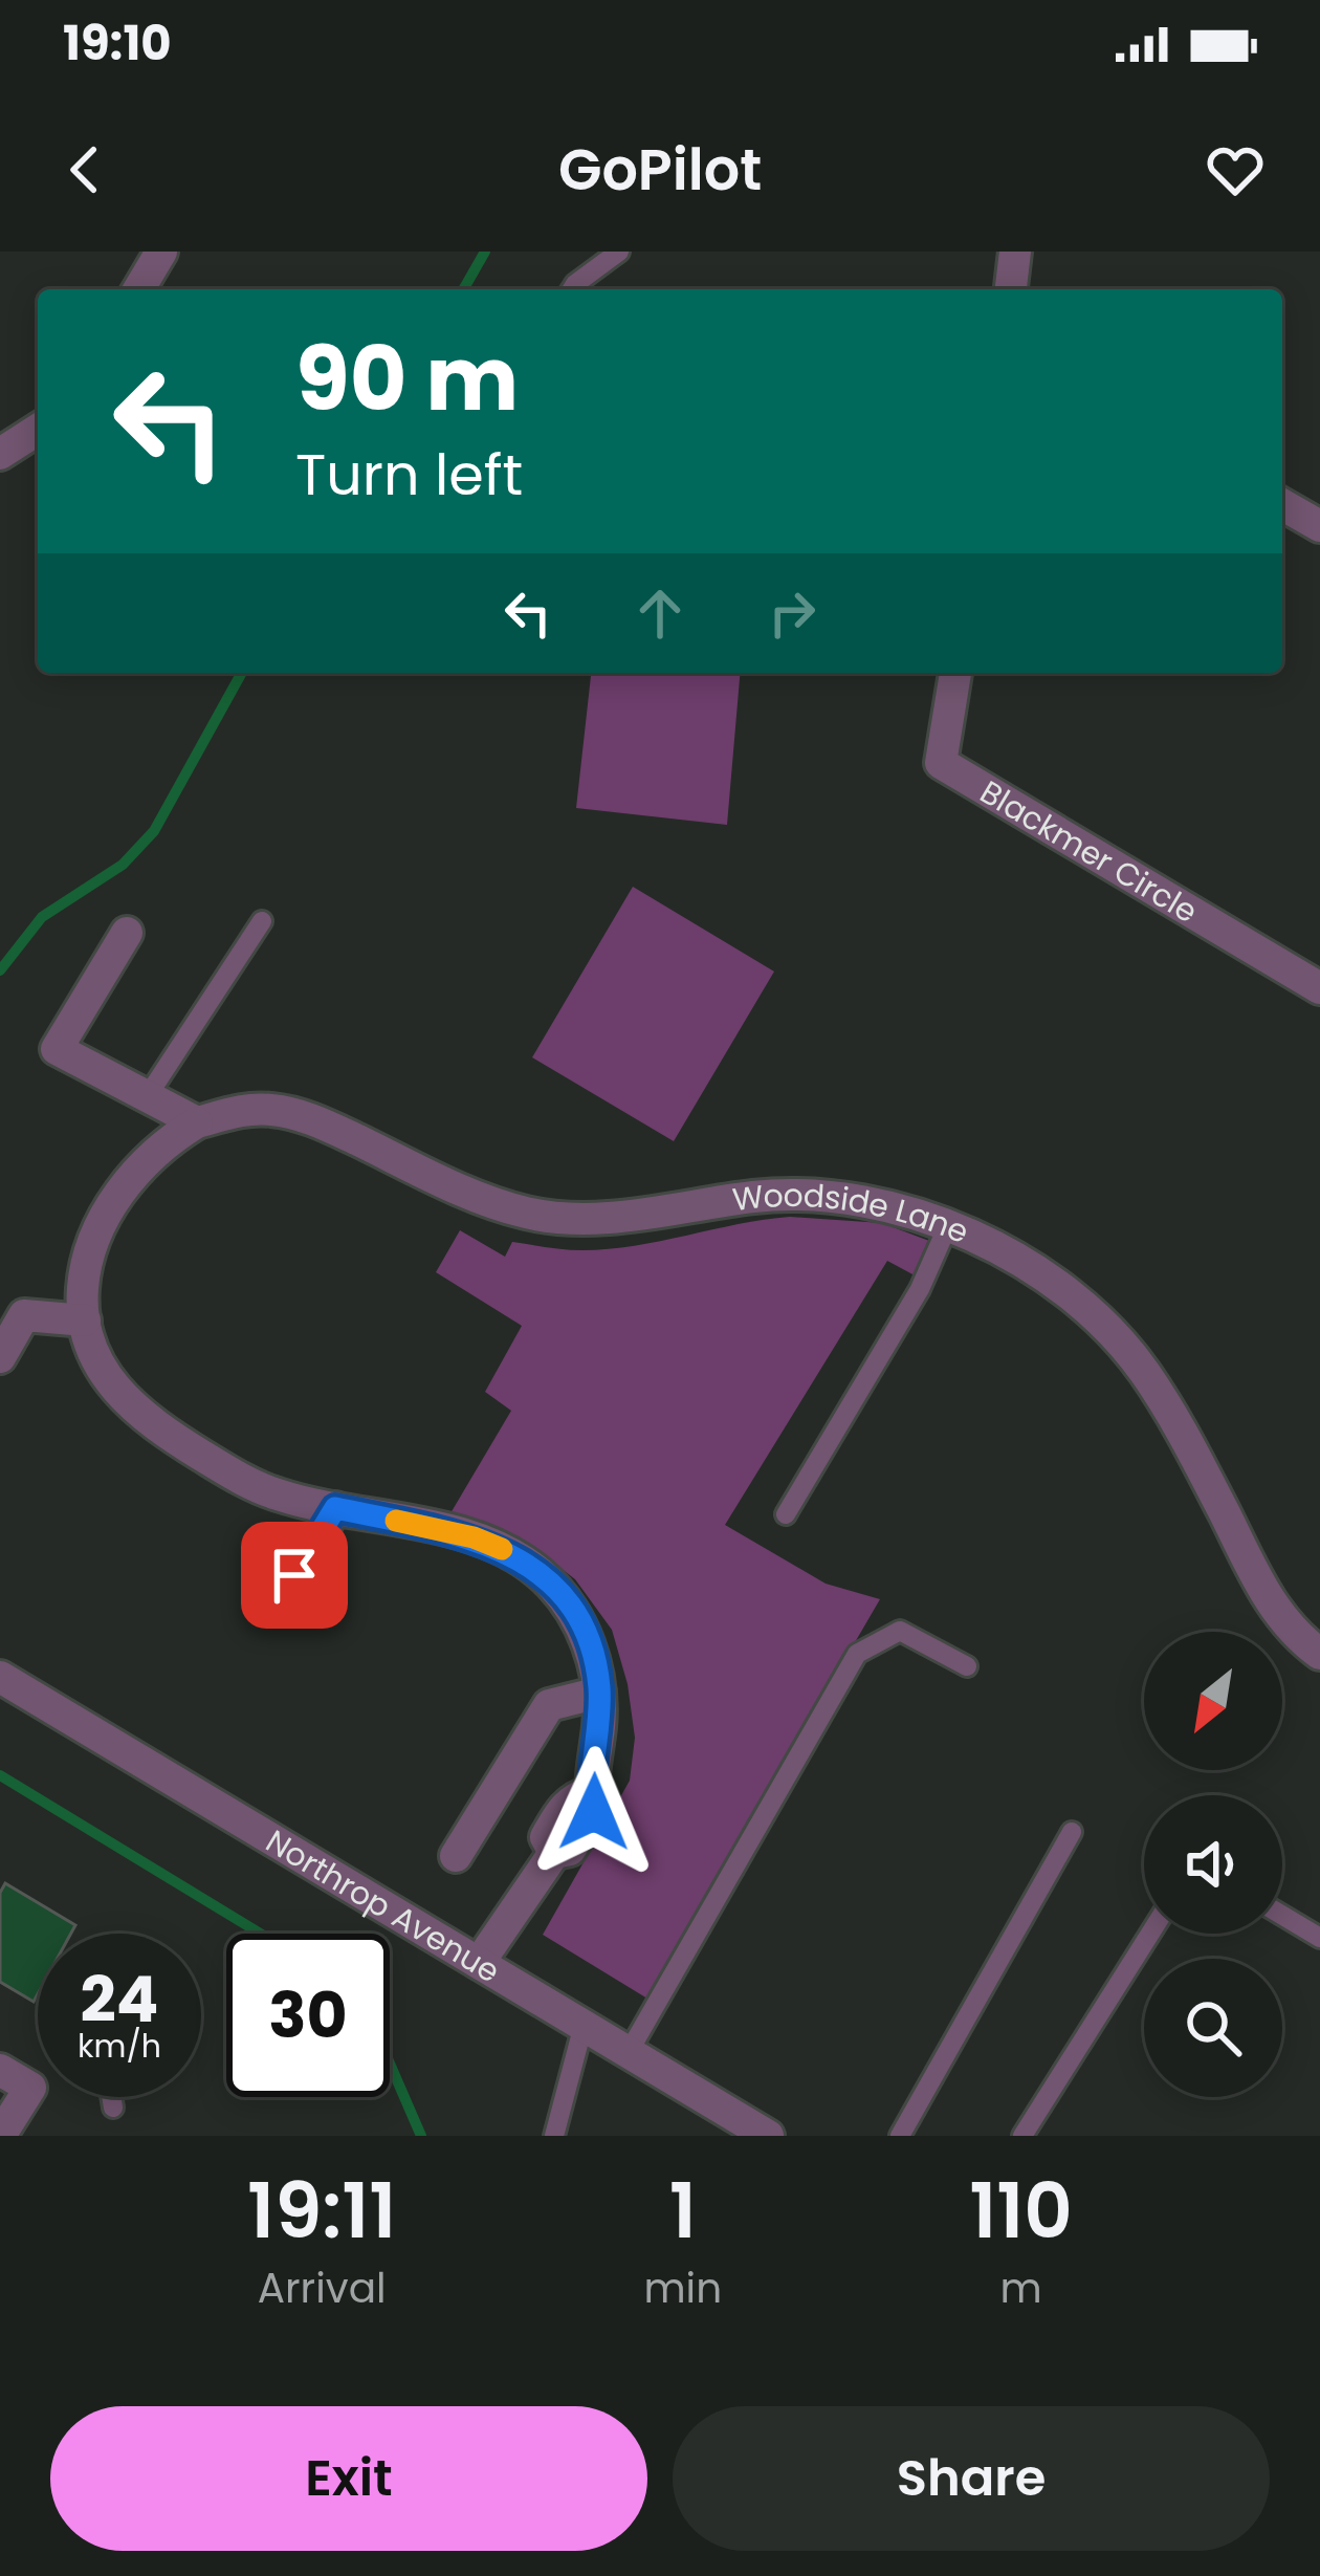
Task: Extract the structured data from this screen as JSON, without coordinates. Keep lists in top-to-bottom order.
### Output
{
  "streets": {
    "street": ["Blackmer Circle", "Woodside Lane", "Northrop Avenue"]
  },
  "crossings": [
    ["Woodside Lane", "Northrop Avenue"]
  ],
  "north": "bottom left",
  "page": {
    "status": "19:10",
    "header": "GoPilot",
    "turn": ["90 m", "Turn left"],
    "speed": "24 km/h",
    "limit": "30",
    "eta": [
      "19:11",
      "Arrival",
      "1",
      "min",
      "110",
      "m"
    ],
    "buttons": ["Exit", "Share"]
  }
}
